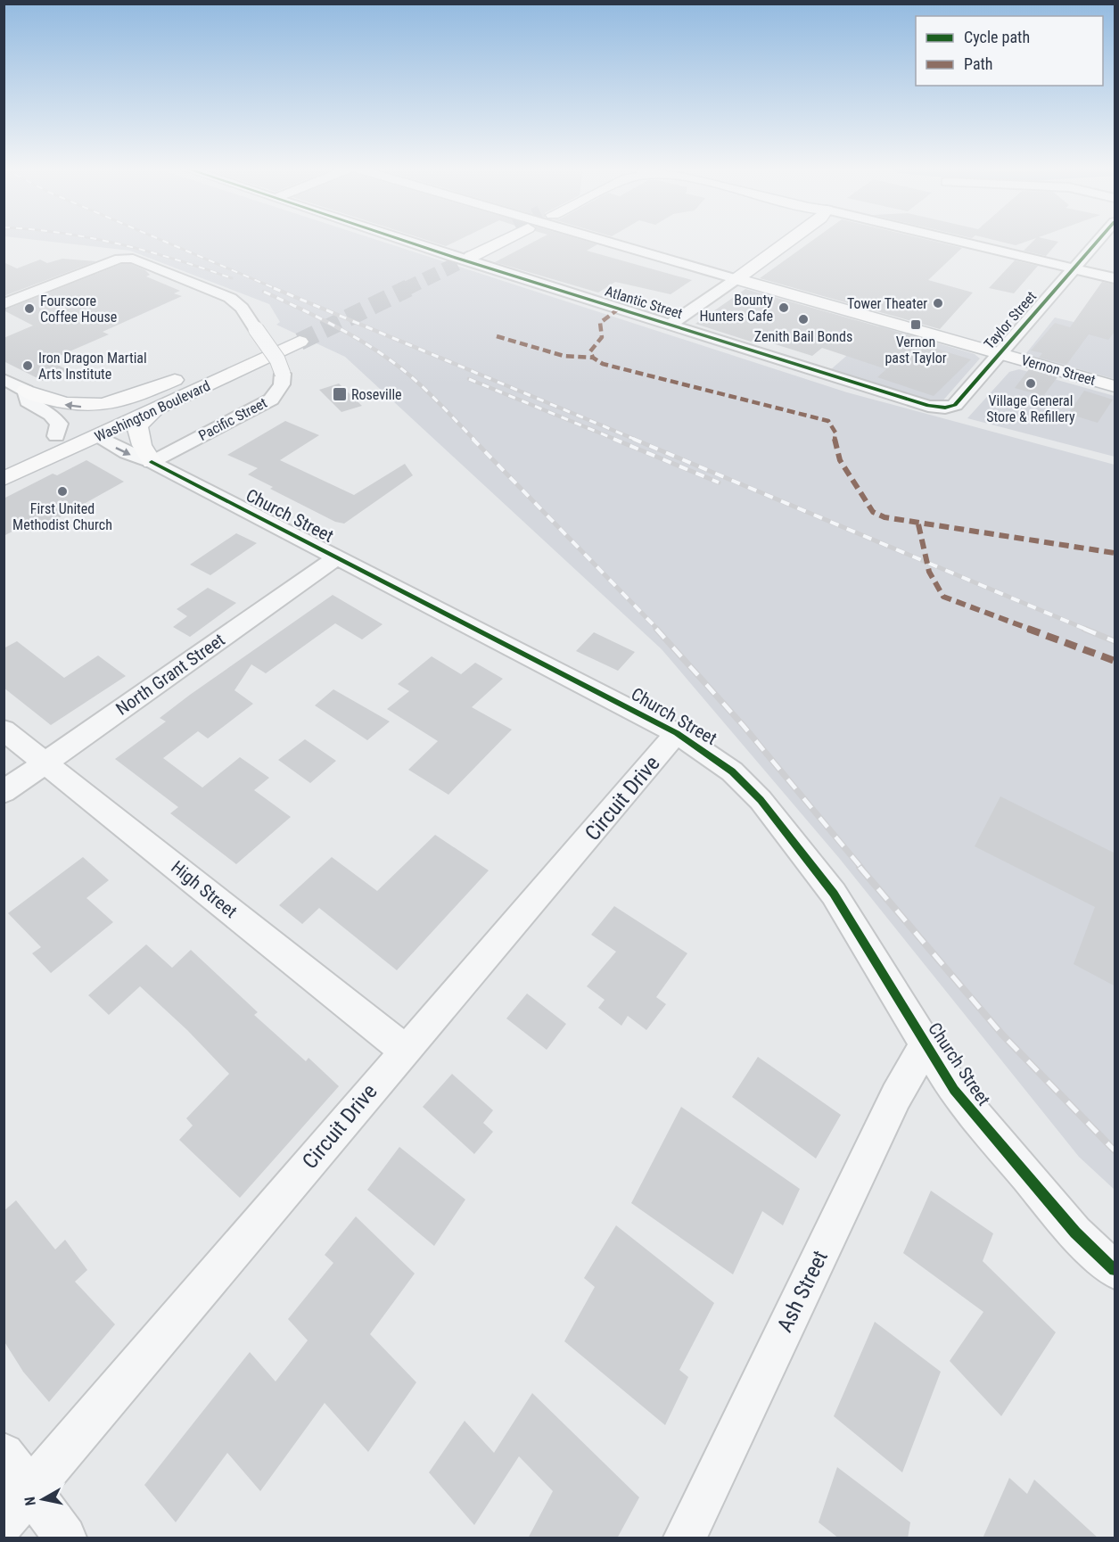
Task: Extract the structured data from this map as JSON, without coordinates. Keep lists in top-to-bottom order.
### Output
{
  "streets": {
    "main road": ["Vernon Street", "Washington Boulevard"],
    "street": [
      "Atlantic Street",
      "Taylor Street",
      "Pacific Street",
      "Church Street",
      "North Grant Street",
      "Circuit Drive",
      "High Street",
      "Ash Street"
    ]
  },
  "crossings": [
    ["Atlantic Street", "Taylor Street"],
    ["Taylor Street", "Vernon Street"],
    ["Washington Boulevard", "Church Street"],
    ["Pacific Street", "Church Street"],
    ["Church Street", "North Grant Street"],
    ["Church Street", "Circuit Drive"],
    ["Church Street", "Ash Street"],
    ["North Grant Street", "High Street"],
    ["Circuit Drive", "High Street"]
  ],
  "places": {
    "other": [
      "Tower Theater",
      "Bounty Hunters Cafe",
      "Fourscore Coffee House",
      "Zenith Bail Bonds",
      "Iron Dragon Martial Arts Institute",
      "Village General Store & Refillery",
      "First United Methodist Church"
    ],
    "transit": ["Vernon past Taylor", "Roseville"]
  },
  "legend": ["Cycle path", "Path"],
  "north": "left"
}
